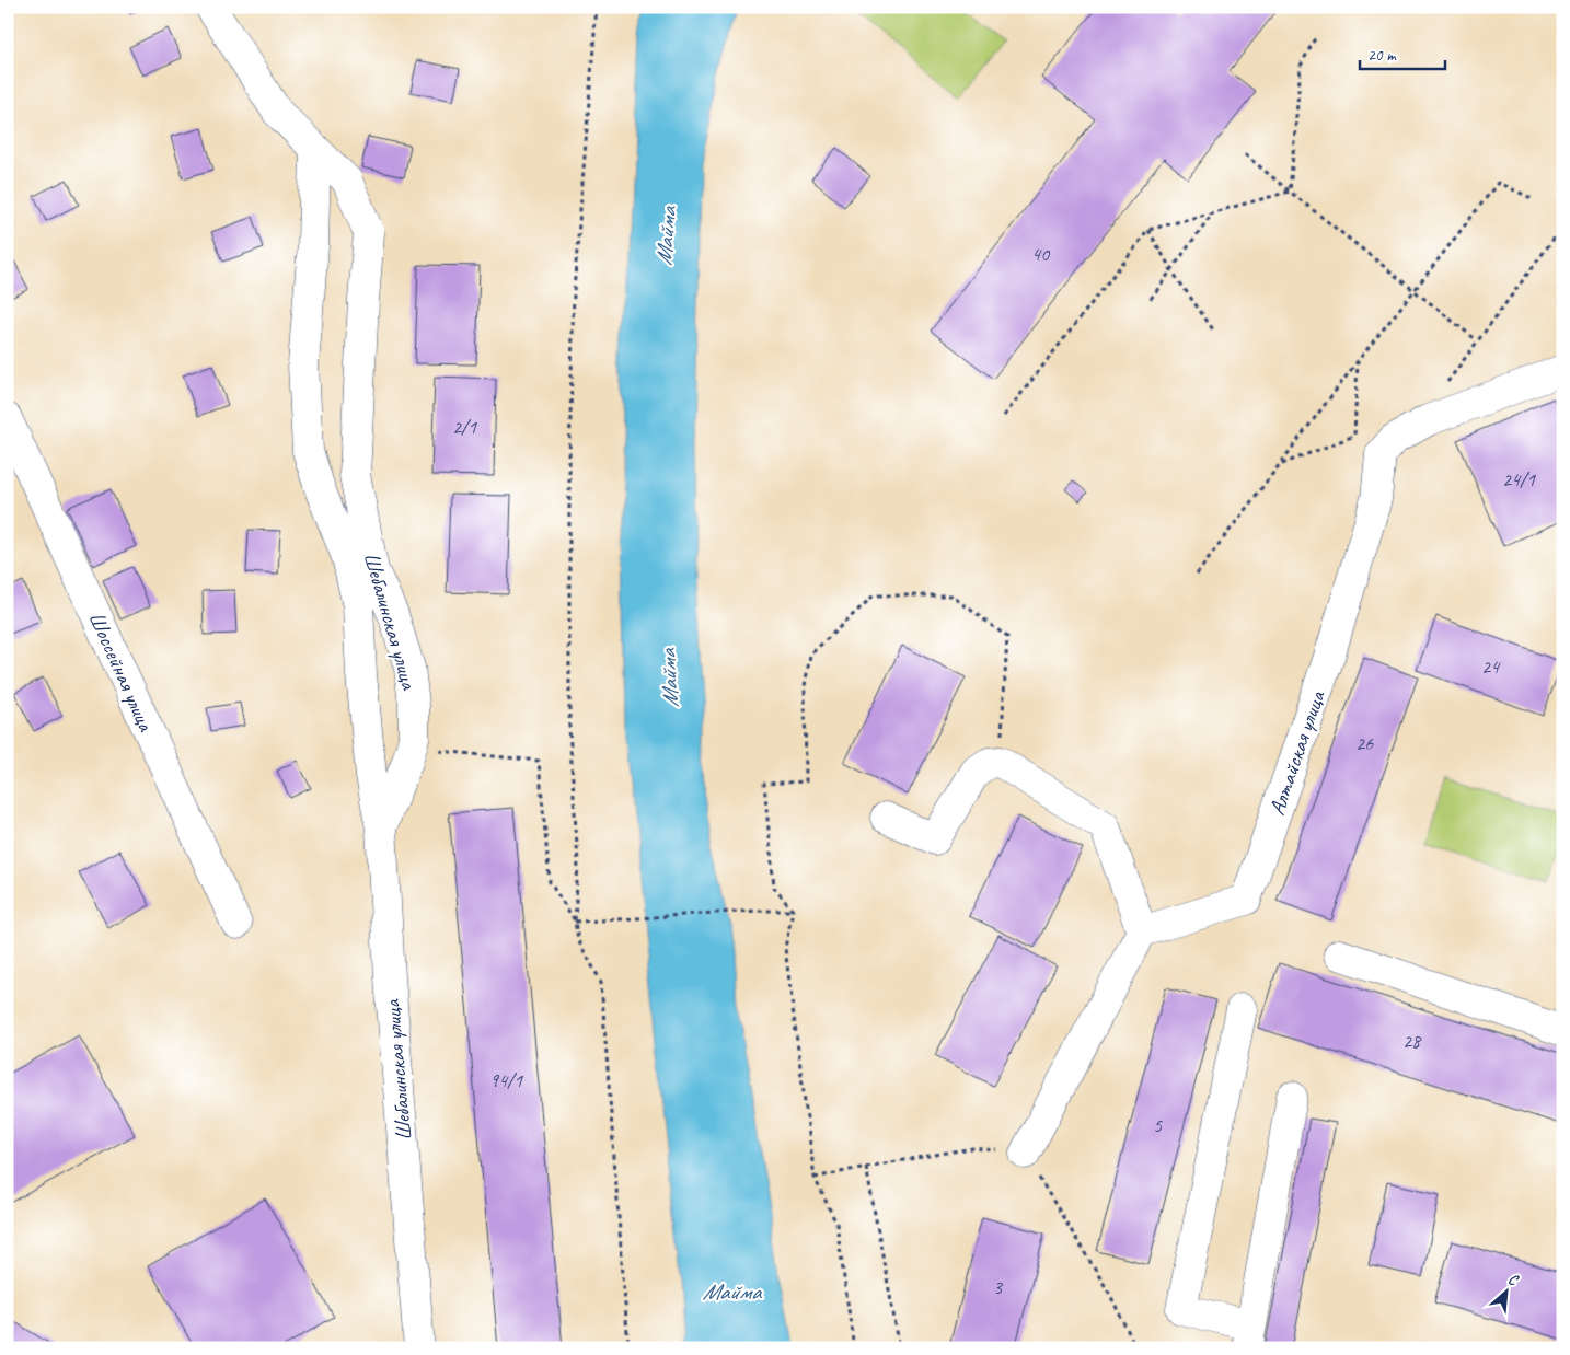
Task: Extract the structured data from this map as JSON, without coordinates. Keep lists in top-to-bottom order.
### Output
{
  "streets": {
    "street": ["Шебалинская улица", "Шоссейная улица", "Алтайская улица"]
  },
  "water": ["Майма"],
  "house_numbers": [
    "40",
    "2/1",
    "24/1",
    "24",
    "26",
    "28",
    "94/1",
    "5",
    "3"
  ],
  "scale_bar": "20 m",
  "north": "top right"
}
